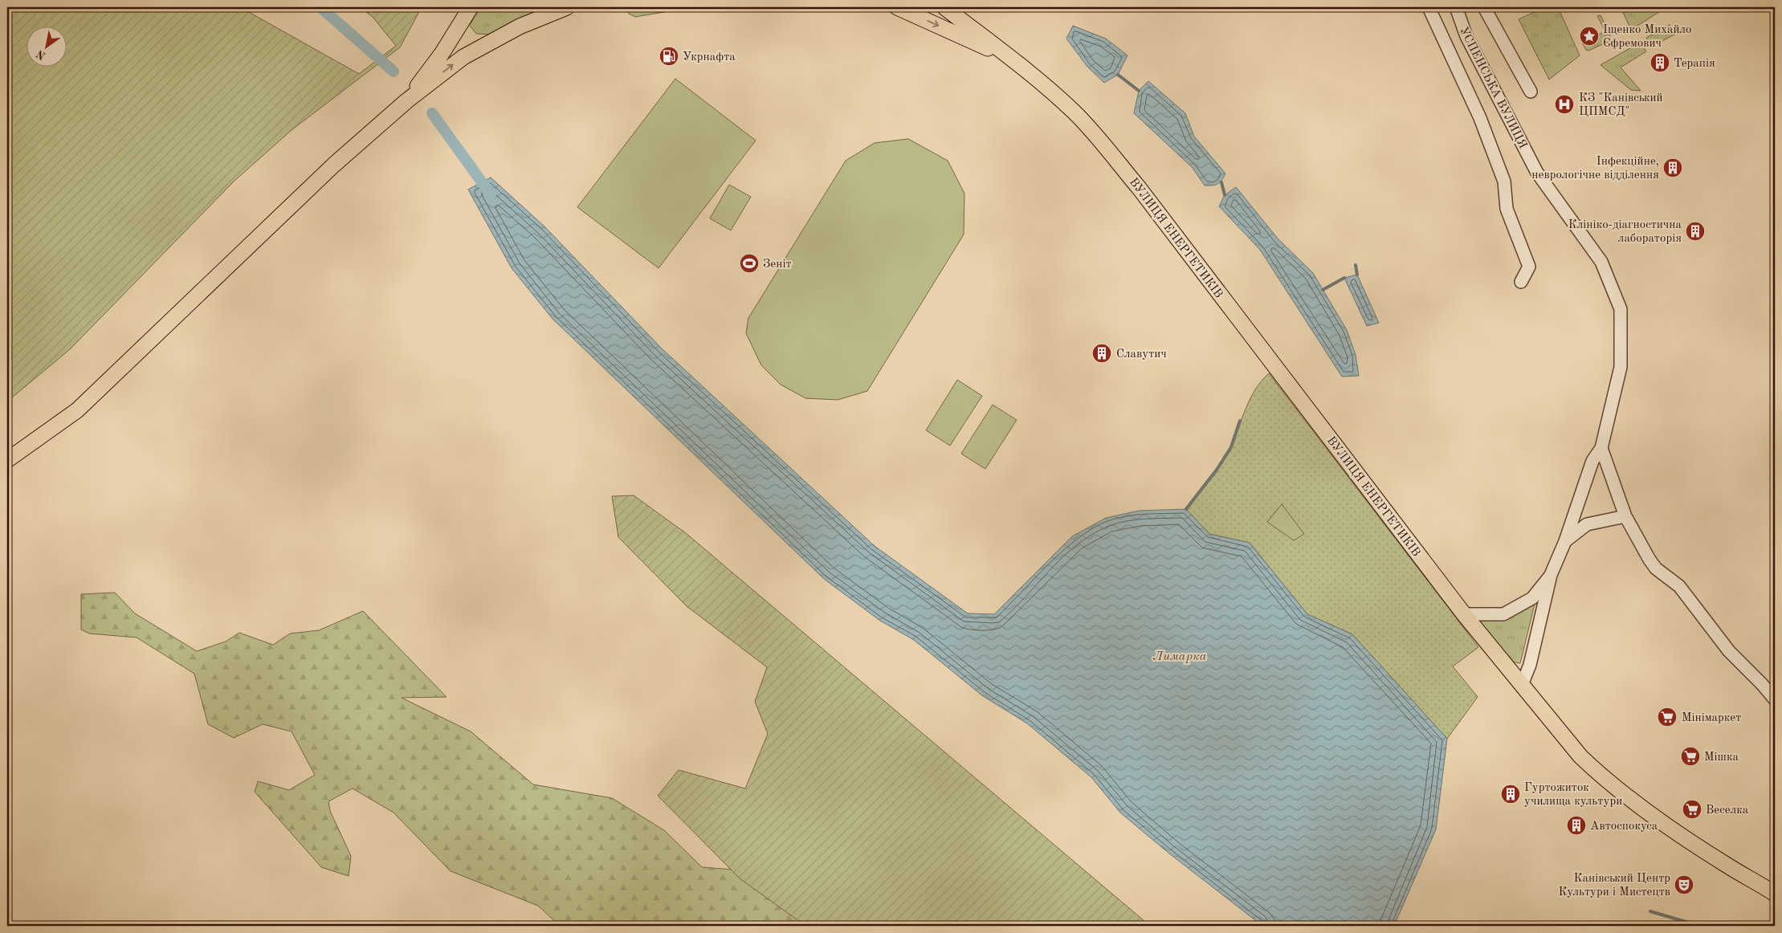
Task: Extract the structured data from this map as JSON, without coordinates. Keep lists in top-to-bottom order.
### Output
{
  "streets": {
    "main road": ["ВУЛИЦЯ ЕНЕРГЕТИКІВ"],
    "street": ["УСПЕНСЬКА ВУЛИЦЯ"]
  },
  "crossings": [
    ["УСПЕНСЬКА ВУЛИЦЯ", "ВУЛИЦЯ ЕНЕРГЕТИКІВ"]
  ],
  "water": ["Лимарка"],
  "places": {
    "place": ["Іщенко Михайло Єфремович"],
    "fuel station": ["Укрнафта"],
    "building": [
      "Терапія",
      "Інфекційне, неврологічне відділення",
      "Клініко-діагностична лабораторія",
      "Славутич",
      "Гуртожиток училища культури",
      "Автоспокуса"
    ],
    "hospital": ["КЗ \"Канівський ЦПМСД\""],
    "sports": ["Зеніт"],
    "supermarket": ["Мінімаркет", "Мішка", "Веселка"],
    "theatre": ["Канівський Центр Культури і Мистецтв"]
  },
  "north": "bottom left"
}
